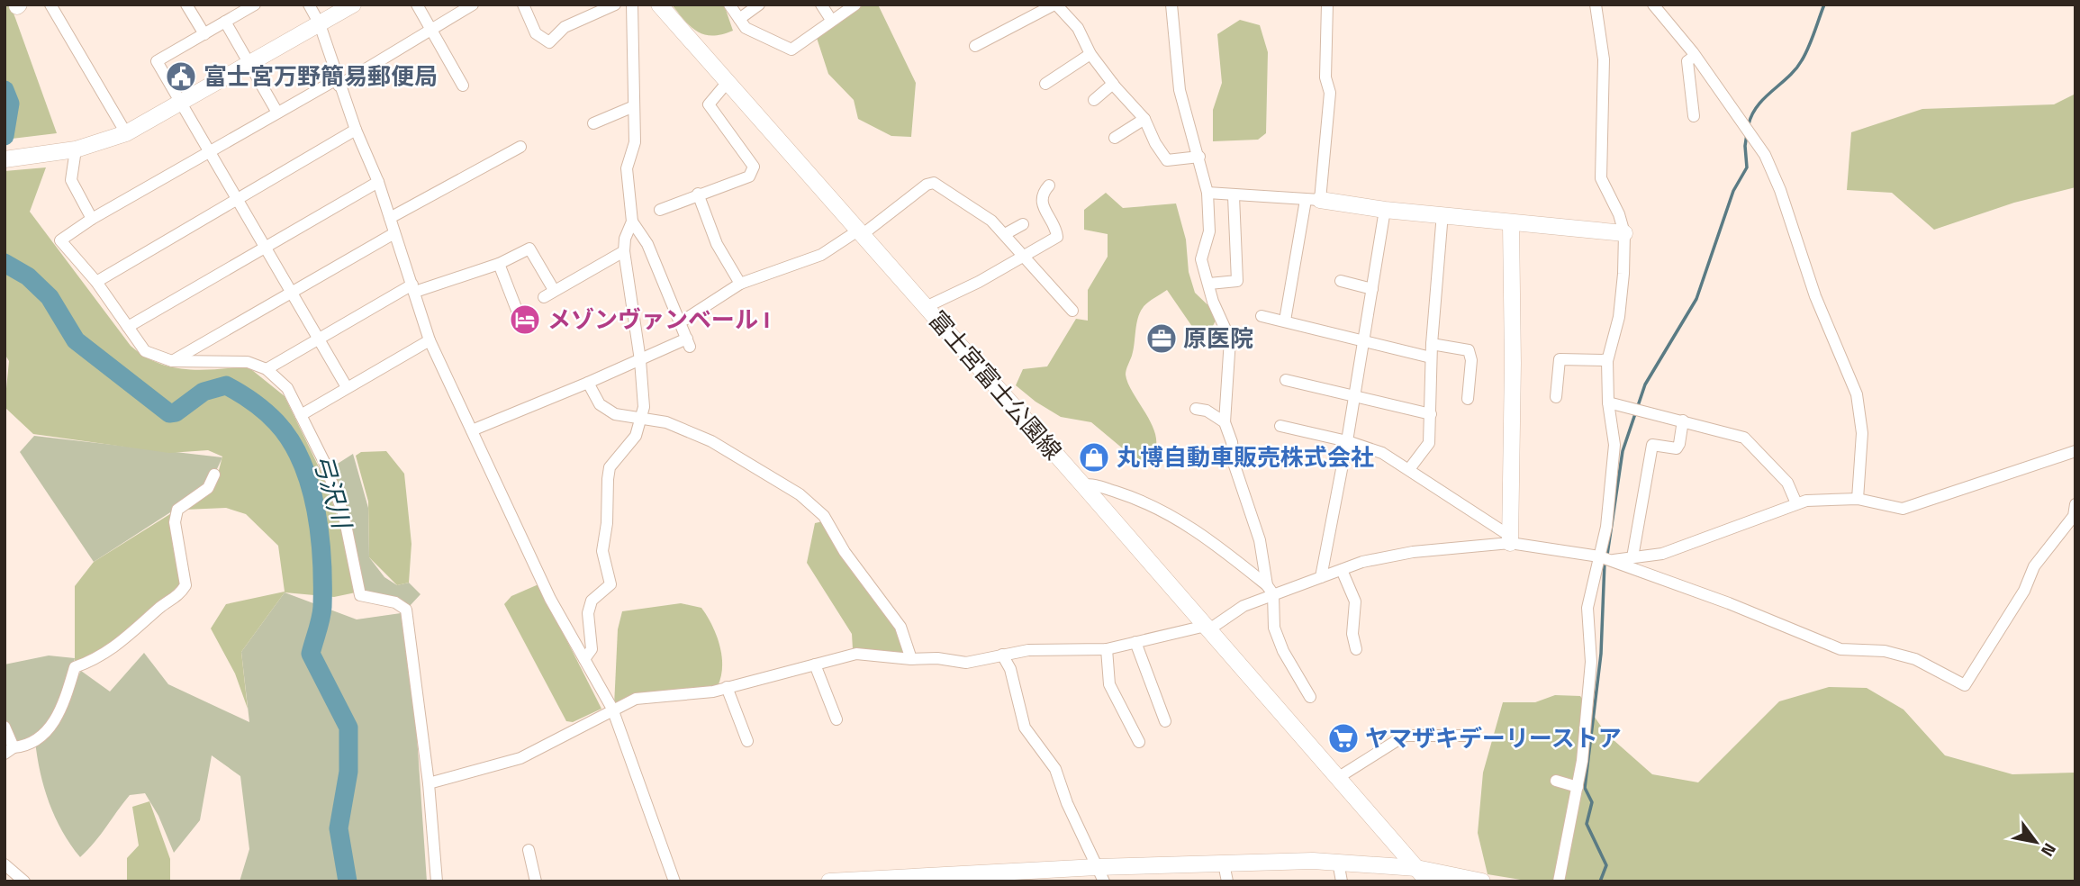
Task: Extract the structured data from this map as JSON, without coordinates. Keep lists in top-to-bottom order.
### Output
{
  "streets": {
    "main road": ["富士宮富士公園線"]
  },
  "water": ["弓沢川"],
  "places": {
    "public building": ["富士宮万野簡易郵便局"],
    "hotel": ["メゾンヴァンベール I"],
    "office": ["原医院"],
    "shop": ["丸博自動車販売株式会社"],
    "supermarket": ["ヤマザキデーリーストア"]
  },
  "north": "bottom right"
}
